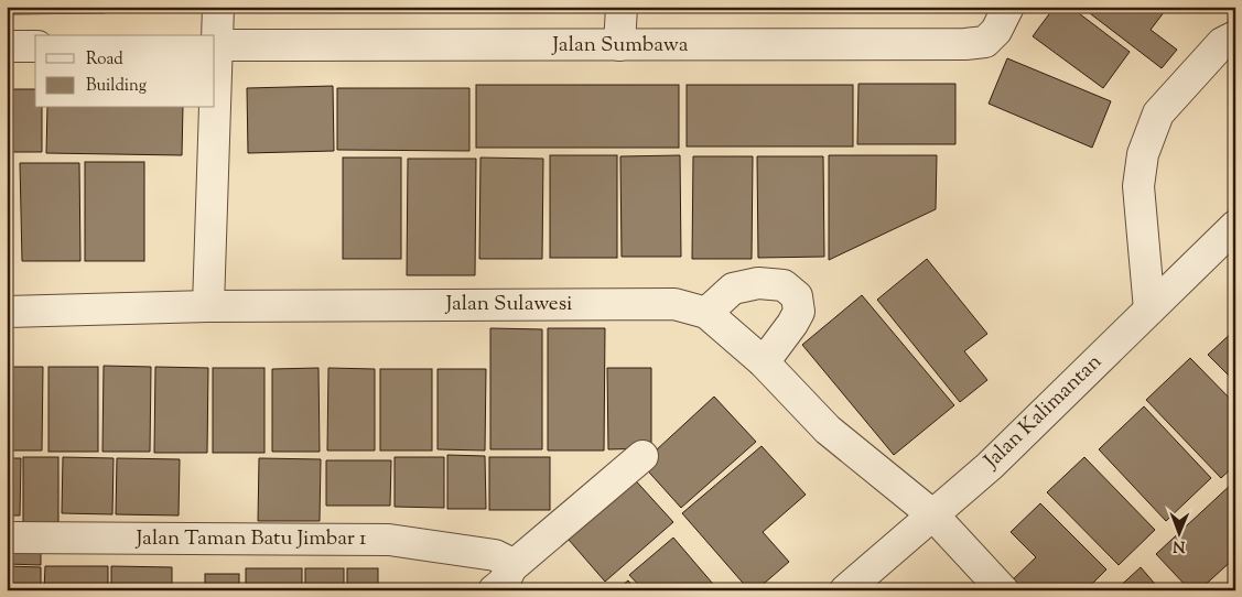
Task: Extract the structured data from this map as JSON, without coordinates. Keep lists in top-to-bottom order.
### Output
{
  "streets": {
    "street": [
      "Jalan Sumbawa",
      "Jalan Sulawesi",
      "Jalan Kalimantan",
      "Jalan Taman Batu Jimbar 1"
    ]
  },
  "crossings": [
    ["Jalan Sulawesi", "Jalan Kalimantan"]
  ],
  "legend": ["Road", "Building"],
  "north": "bottom"
}
